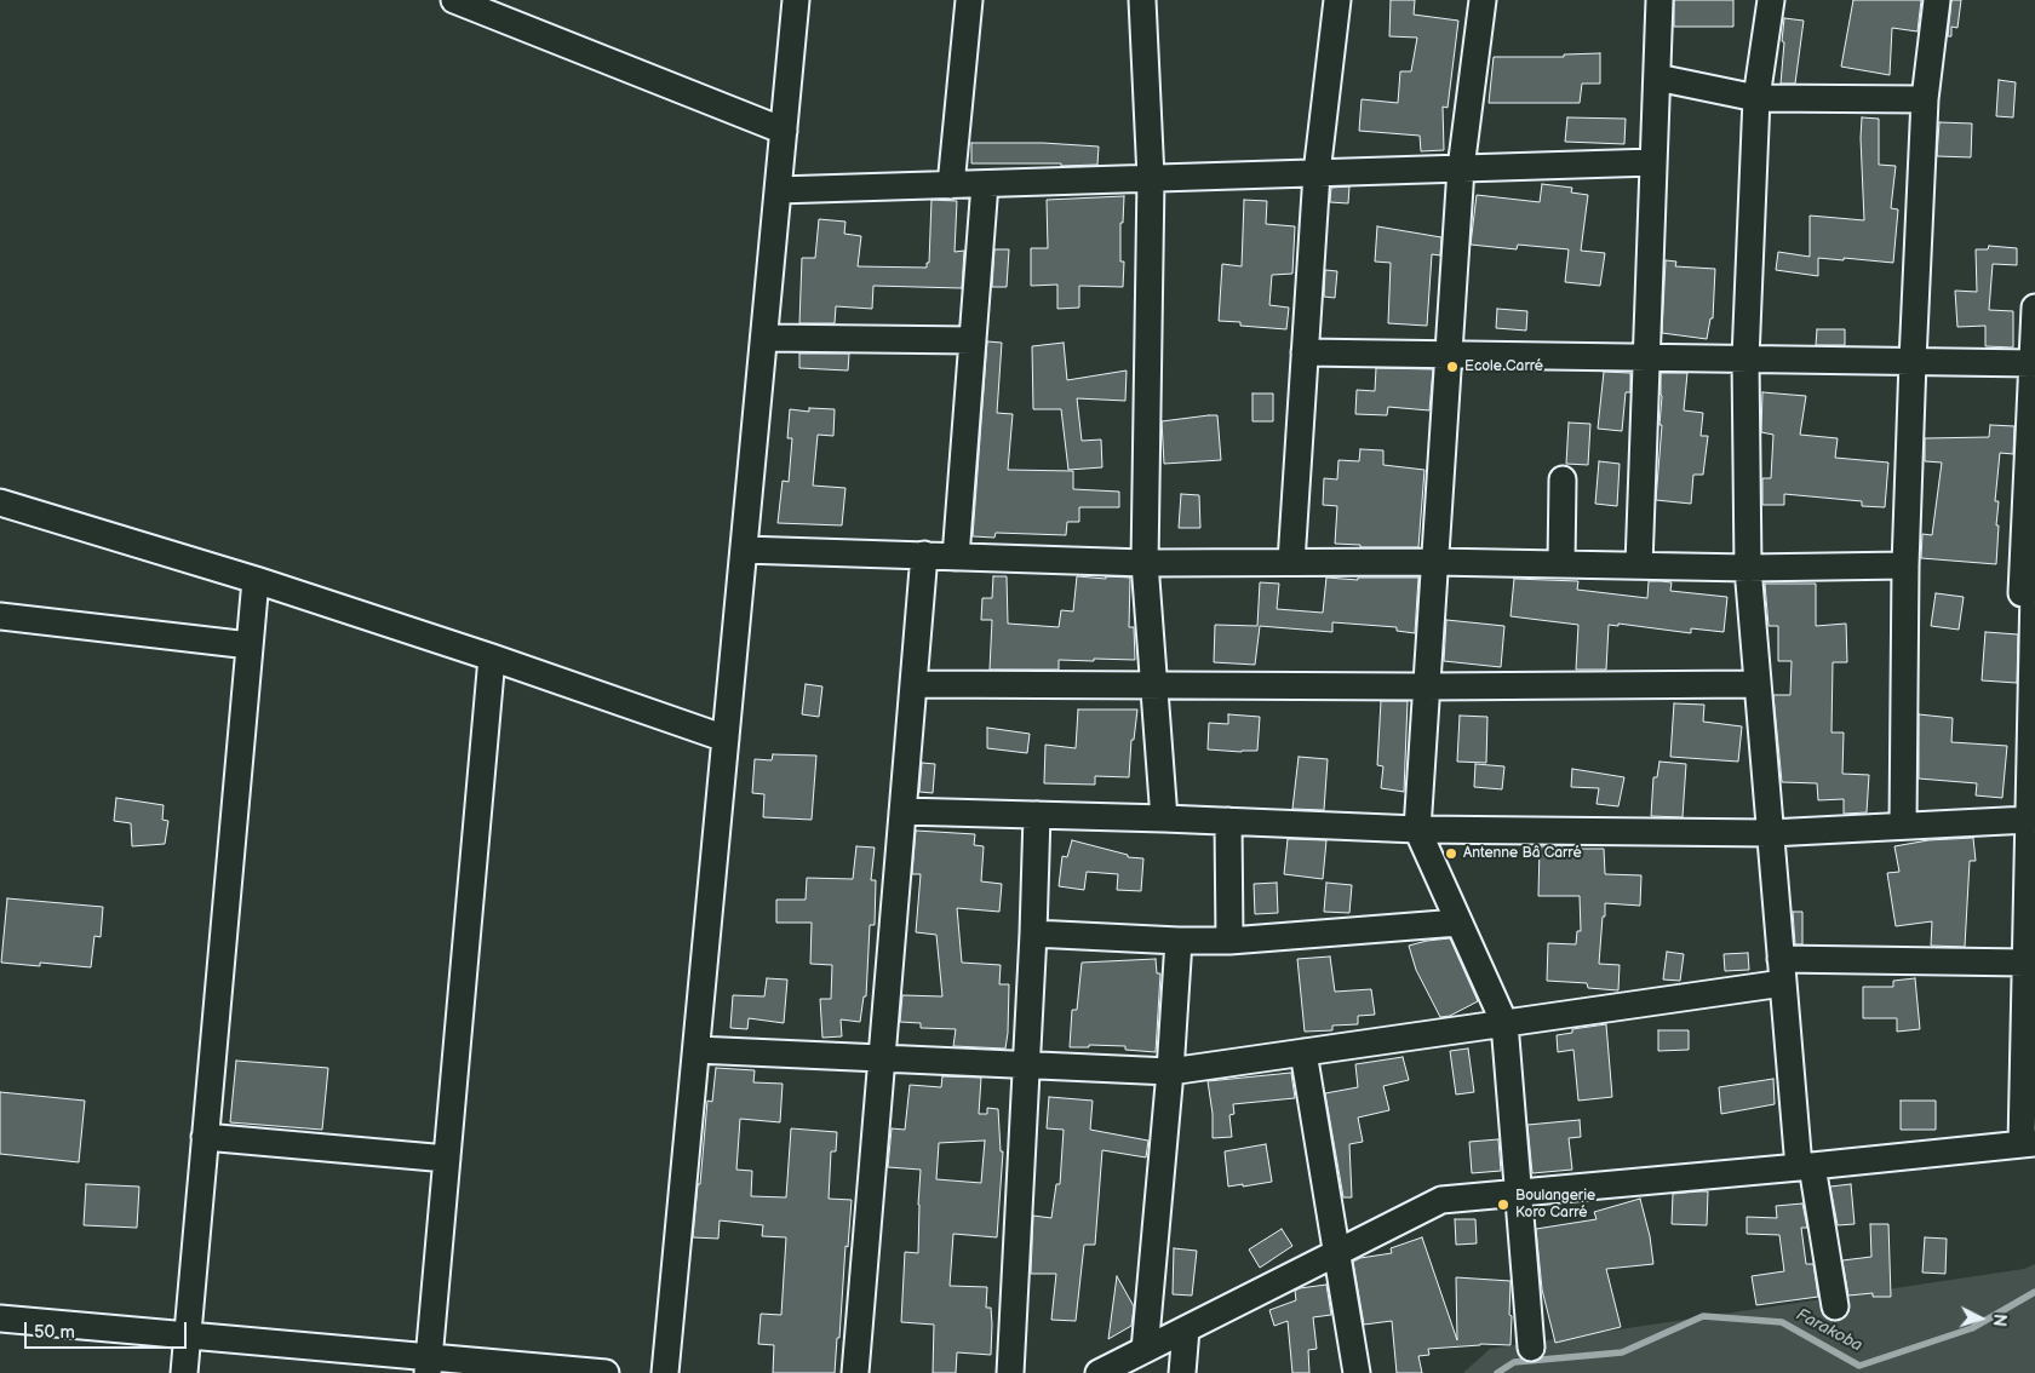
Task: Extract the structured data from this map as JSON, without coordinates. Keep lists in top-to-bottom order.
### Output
{
  "water": ["Farakoba"],
  "places": ["Ecole Carré", "Antenne Bâ Carré", "Boulangerie Koro Carré"],
  "scale_bar": "50 m",
  "north": "right"
}
